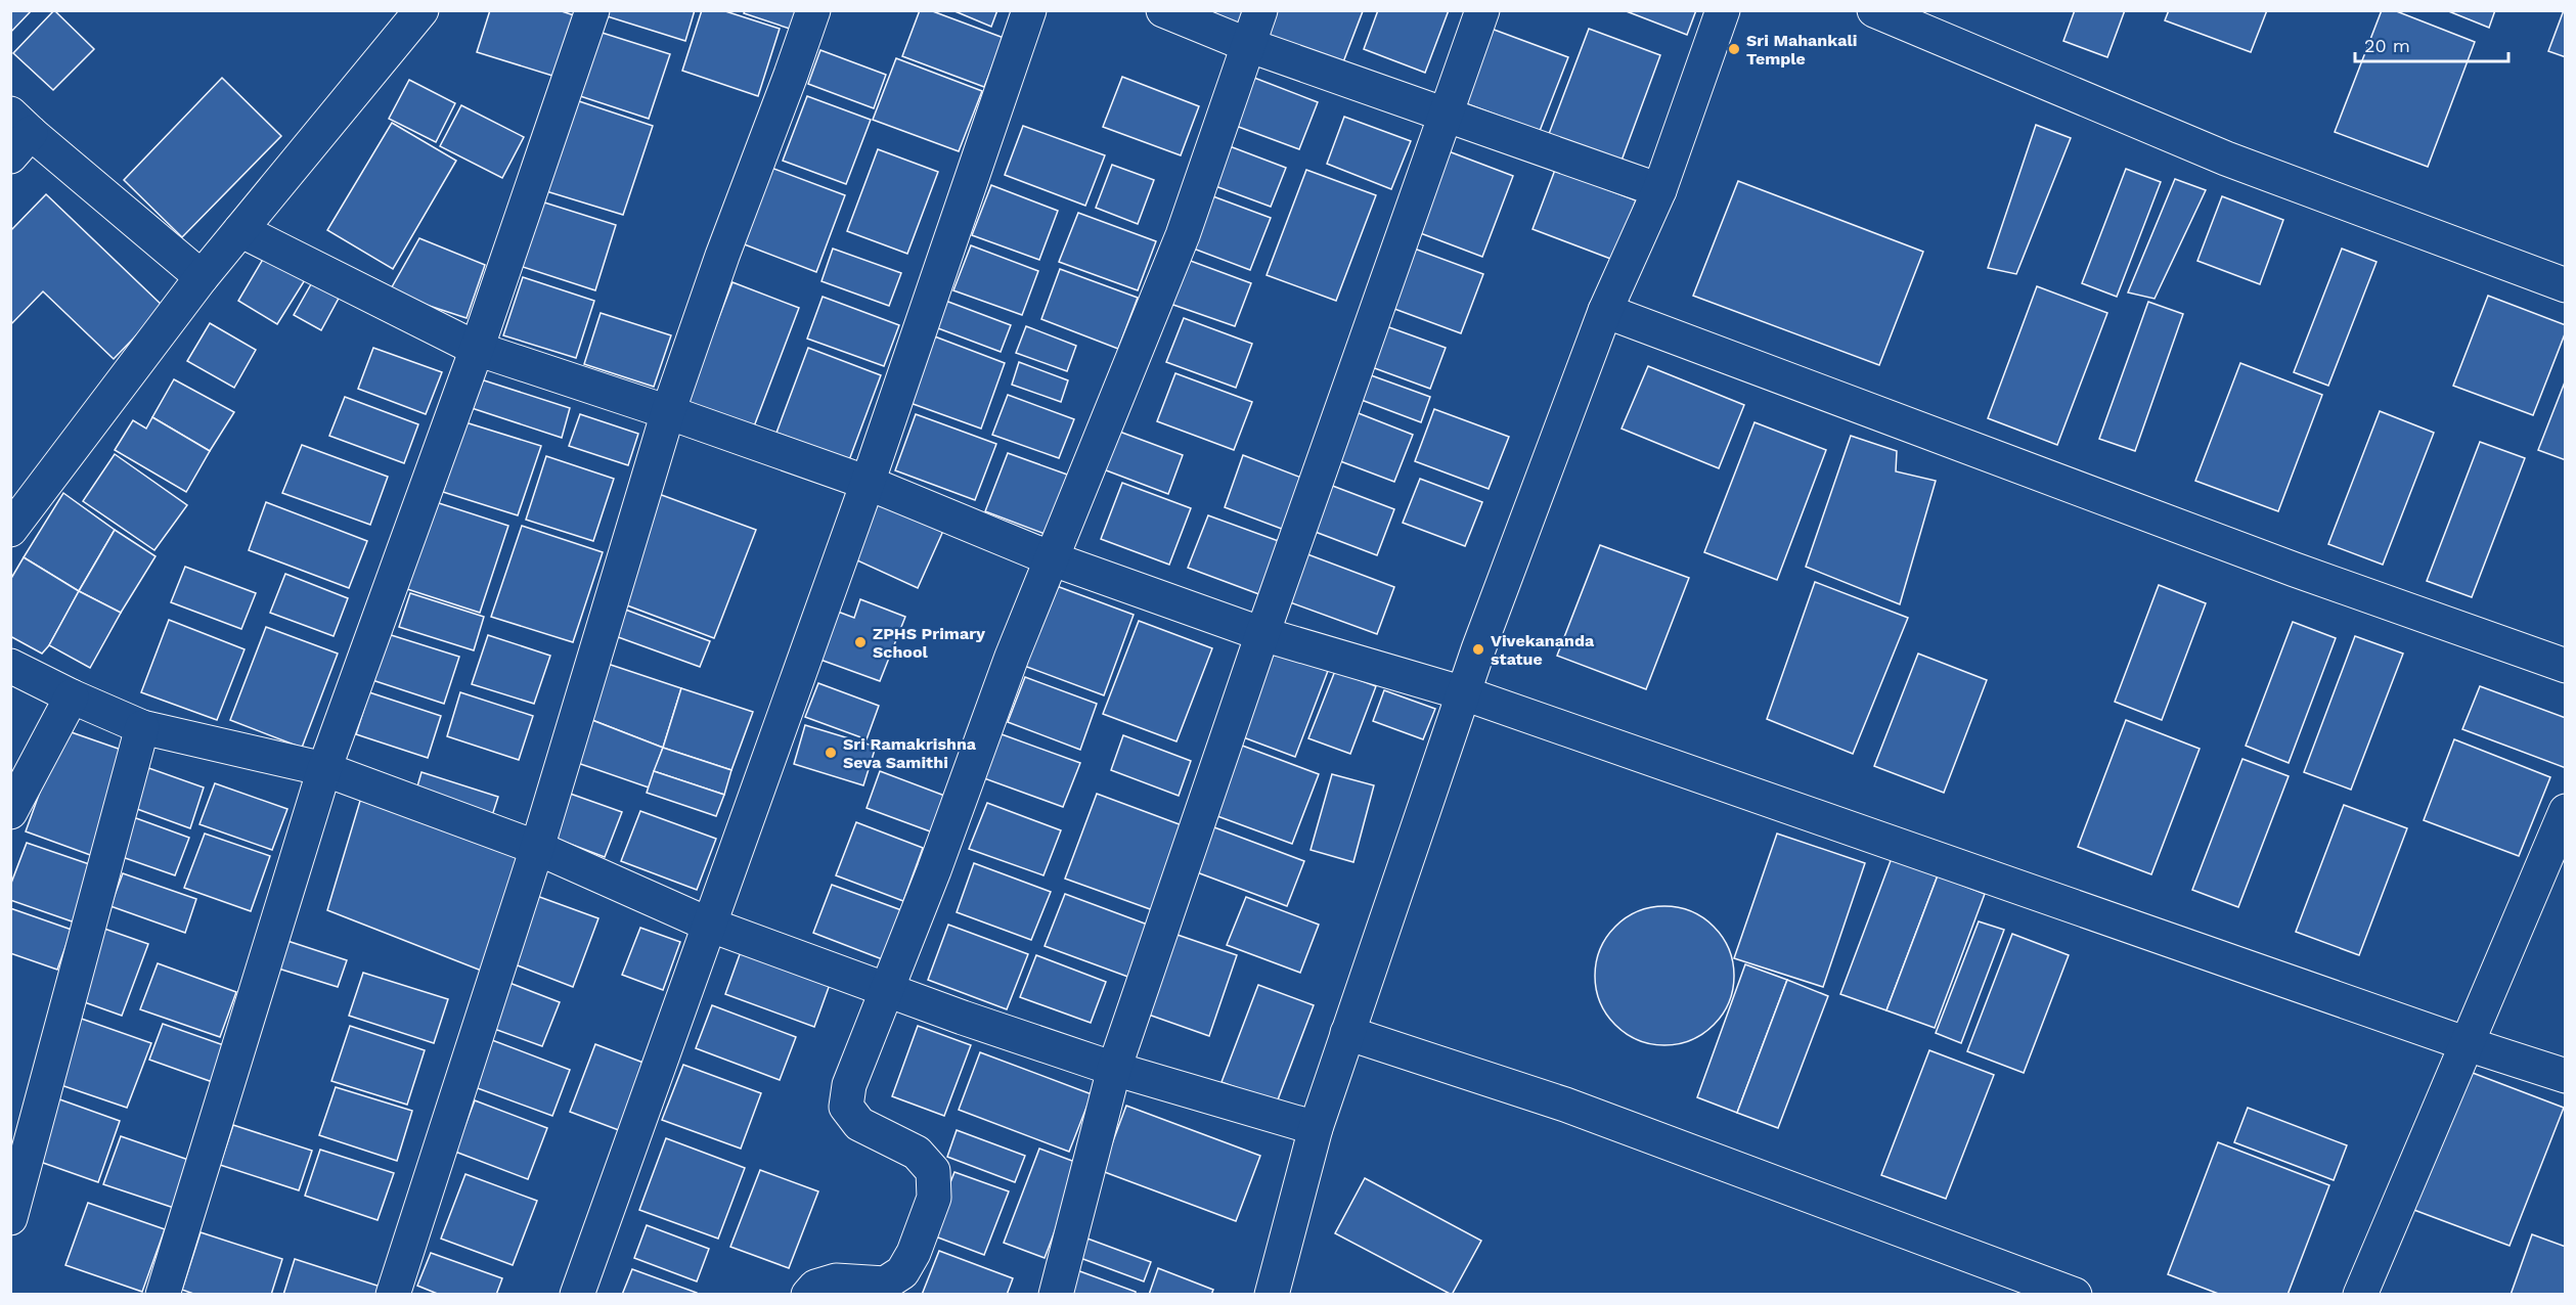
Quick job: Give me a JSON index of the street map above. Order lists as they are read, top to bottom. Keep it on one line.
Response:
{"places":["Sri Mahankali Temple","ZPHS Primary School","Vivekananda statue","Sri Ramakrishna Seva Samithi"],"scale_bar":"20 m"}
